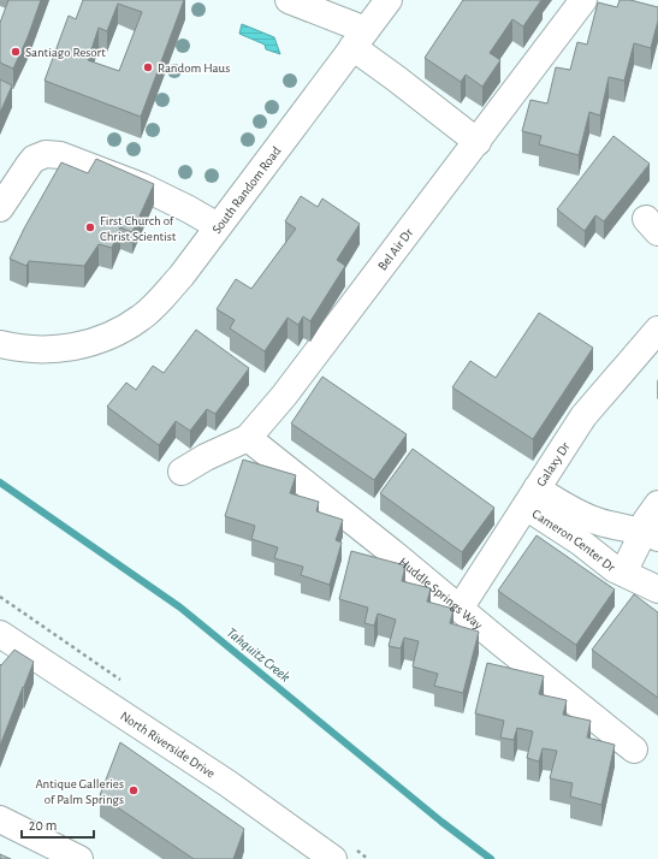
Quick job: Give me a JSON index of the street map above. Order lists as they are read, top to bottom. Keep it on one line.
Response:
{"streets":{"street":["South Random Road","Bel Air Dr","Galaxy Dr","Cameron Center Dr","Huddle Springs Way","North Riverside Drive"]},"crossings":[["Bel Air Dr","Huddle Springs Way"],["Galaxy Dr","Cameron Center Dr"],["Galaxy Dr","Huddle Springs Way"]],"water":["Tahquitz Creek"],"places":["Santiago Resort","Random Haus","First Church of Christ Scientist","Antique Galleries of Palm Springs"],"scale_bar":"20 m"}
